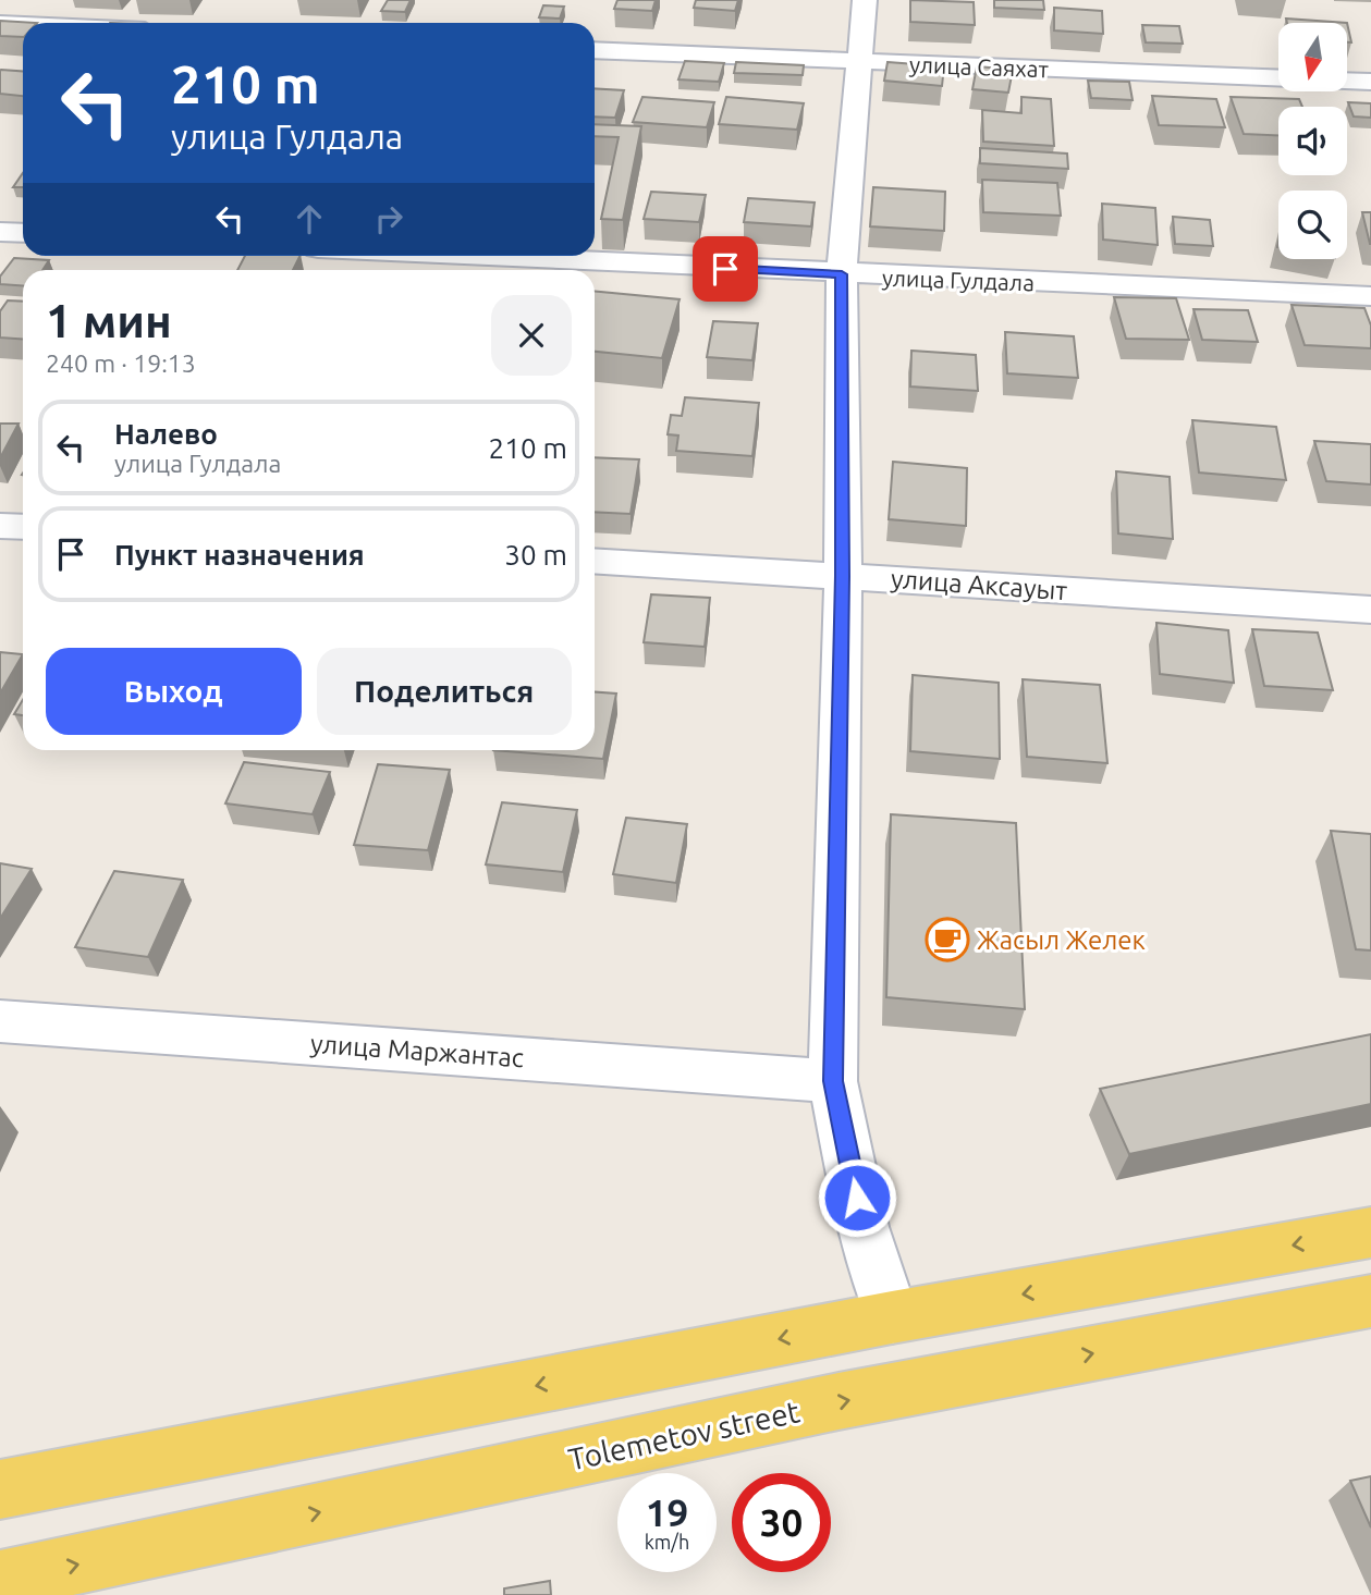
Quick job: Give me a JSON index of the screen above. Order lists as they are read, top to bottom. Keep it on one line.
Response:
{"streets":{"main road":["Tolemetov street"],"street":["улица Саяхат","улица Гулдала","улица Аксауыт","улица Маржантас"]},"places":{"cafe":["Жасыл Желек"]},"north":"bottom","page":{"turn":["210 m","улица Гулдала"],"heading":["1 мин","240 m · 19:13"],"list":[{"name":"Налево","note":"улица Гулдала","value":"210 m"},{"name":"Пункт назначения","value":"30 m"}],"buttons":["Выход","Поделиться"],"speed":"19 km/h","limit":"30"}}
